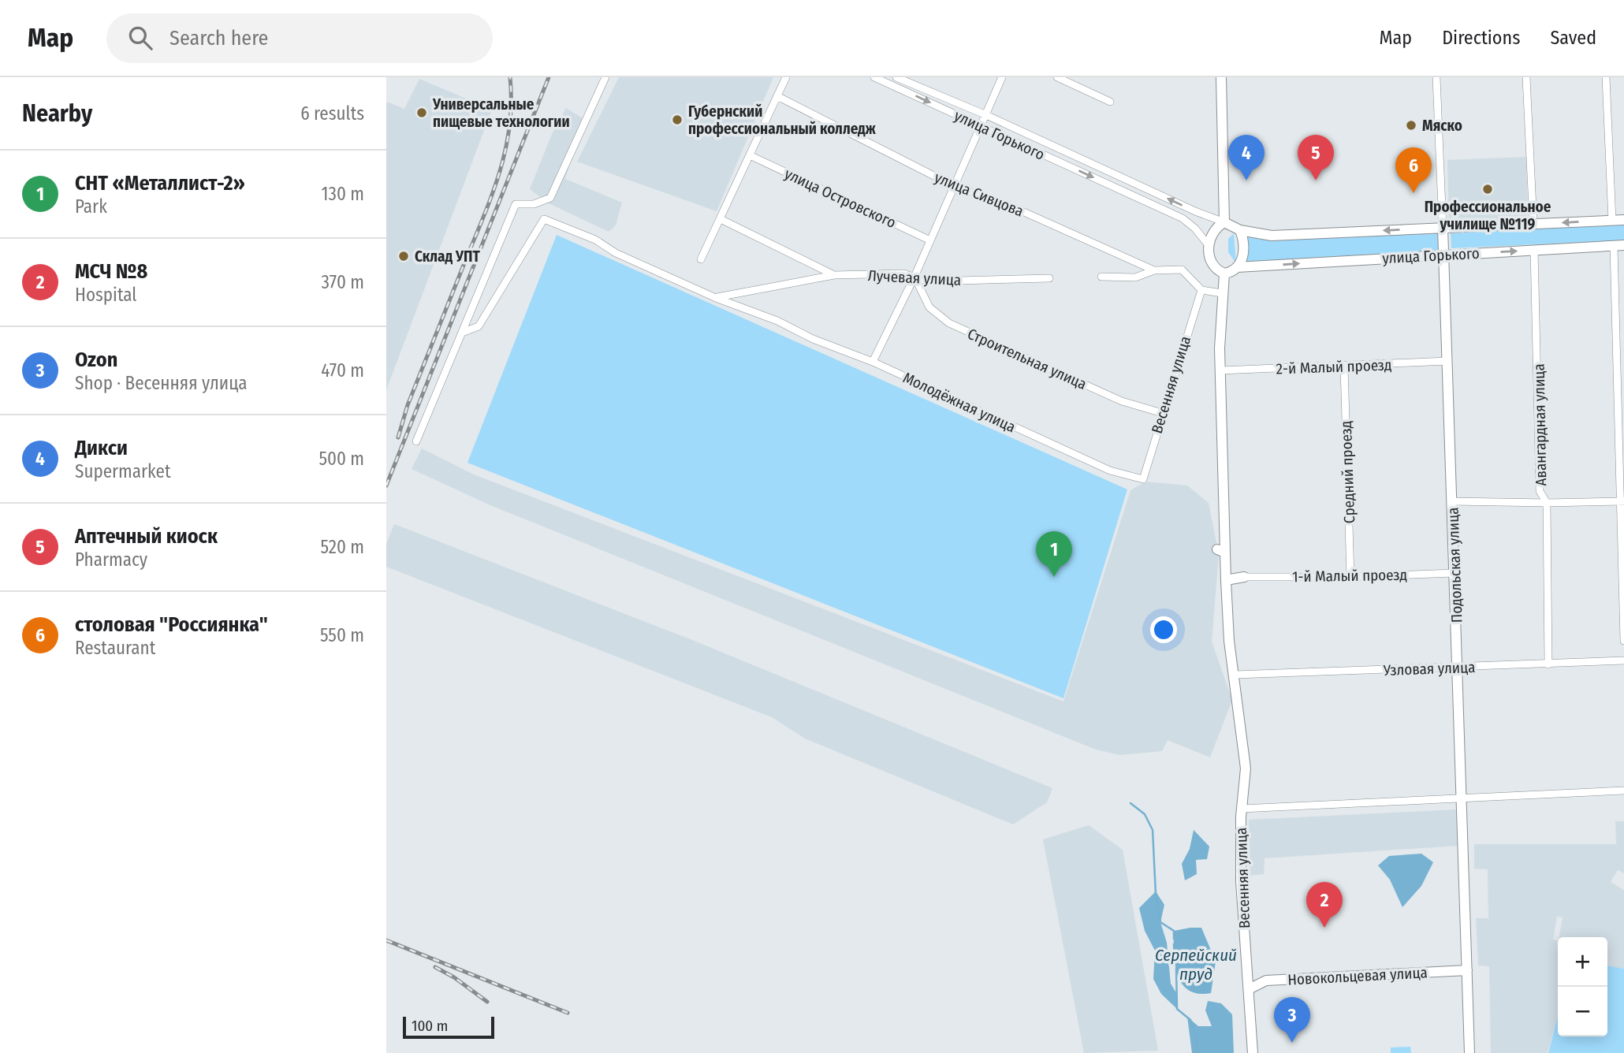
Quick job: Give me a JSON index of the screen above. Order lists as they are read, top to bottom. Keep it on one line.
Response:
{"streets":{"street":["улица Горького","улица Сивцова","улица Островского","Лучевая улица","Строительная улица","2-й Малый проезд","Весенняя улица","Молодёжная улица","Авангардная улица","Средний проезд","Подольская улица","1-й Малый проезд","Узловая улица","Новокольцевая улица"]},"crossings":[["улица Горького","Весенняя улица"],["улица Горького","Авангардная улица"],["улица Горького","Подольская улица"],["Лучевая улица","Строительная улица"],["Лучевая улица","Молодёжная улица"],["Строительная улица","Весенняя улица"],["2-й Малый проезд","Весенняя улица"],["2-й Малый проезд","Средний проезд"],["2-й Малый проезд","Подольская улица"],["Весенняя улица","Молодёжная улица"],["Весенняя улица","Узловая улица"],["Весенняя улица","Новокольцевая улица"],["Авангардная улица","Узловая улица"],["Средний проезд","1-й Малый проезд"],["Подольская улица","1-й Малый проезд"],["Подольская улица","Узловая улица"],["Подольская улица","Новокольцевая улица"]],"water":["Серпейский пруд"],"places":["Универсальные пищевые технологии","Губернский профессиональный колледж","Мяско","Профессиональное училище №119","Склад УПТ"],"scale_bar":"100 m","page":{"header":"Map","search":"Search here","nav":["Map","Directions","Saved"],"heading":["Nearby","6 results"],"pins":["4","5","6","1","2","3"],"list":[{"mark":"1","name":"СНТ «Металлист-2»","note":"Park","value":"130 m"},{"mark":"2","name":"МСЧ №8","note":"Hospital","value":"370 m"},{"mark":"3","name":"Ozon","note":"Shop · Весенняя улица","value":"470 m"},{"mark":"4","name":"Дикси","note":"Supermarket","value":"500 m"},{"mark":"5","name":"Аптечный киоск","note":"Pharmacy","value":"520 m"},{"mark":"6","name":"столовая \"Россиянка\"","note":"Restaurant","value":"550 m"}],"map_buttons":["+","−"],"scale":"100 m"}}
